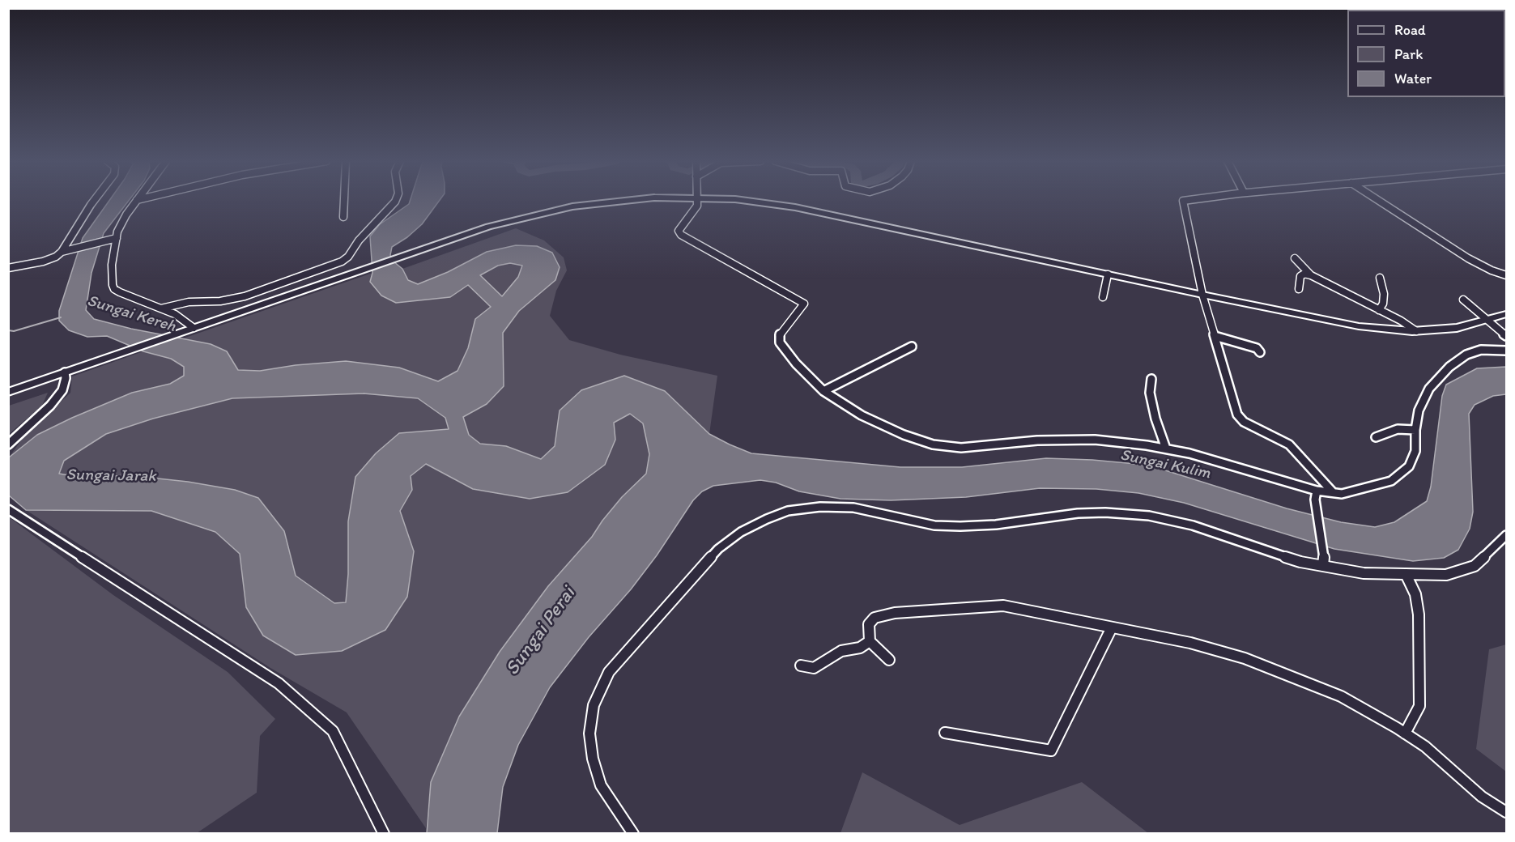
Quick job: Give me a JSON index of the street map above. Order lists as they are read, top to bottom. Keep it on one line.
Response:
{"water":["Sungai Kereh","Sungai Kulim","Sungai Jarak","Sungai Perai"],"legend":["Road","Park","Water"]}
